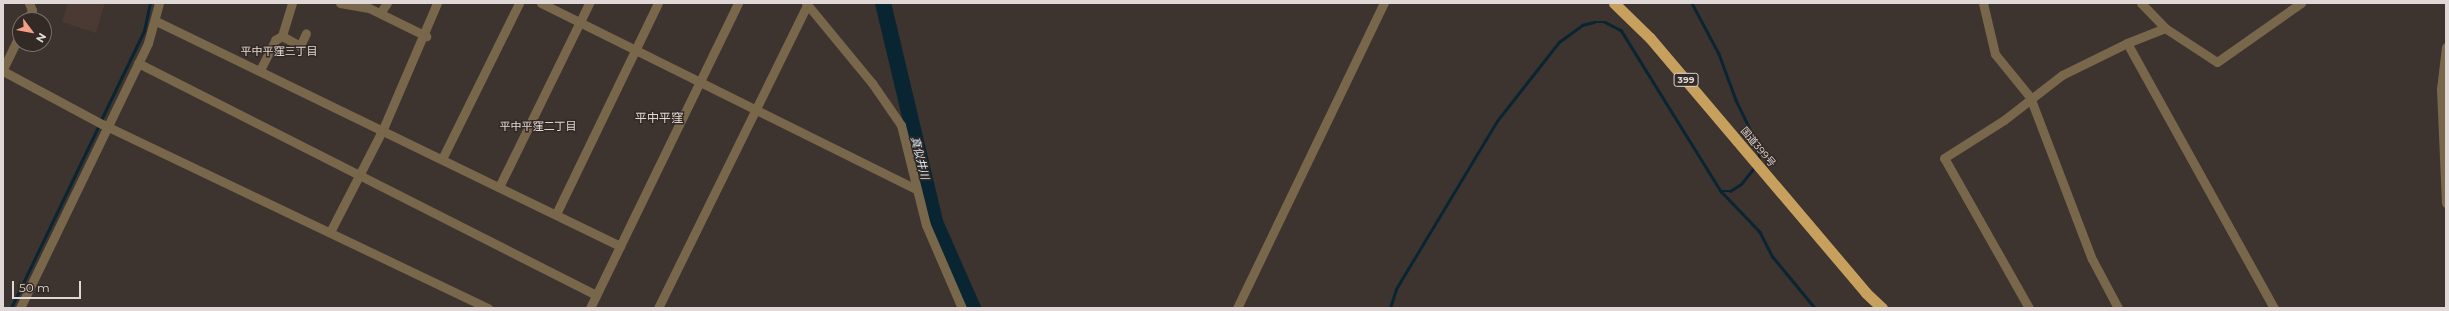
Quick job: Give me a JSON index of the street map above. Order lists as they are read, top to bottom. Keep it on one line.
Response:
{"streets":{"highway":["399","国道399号"]},"districts":["平中平窪三丁目","平中平窪","平中平窪二丁目"],"water":["真似井川"],"scale_bar":"50 m","north":"bottom right"}
